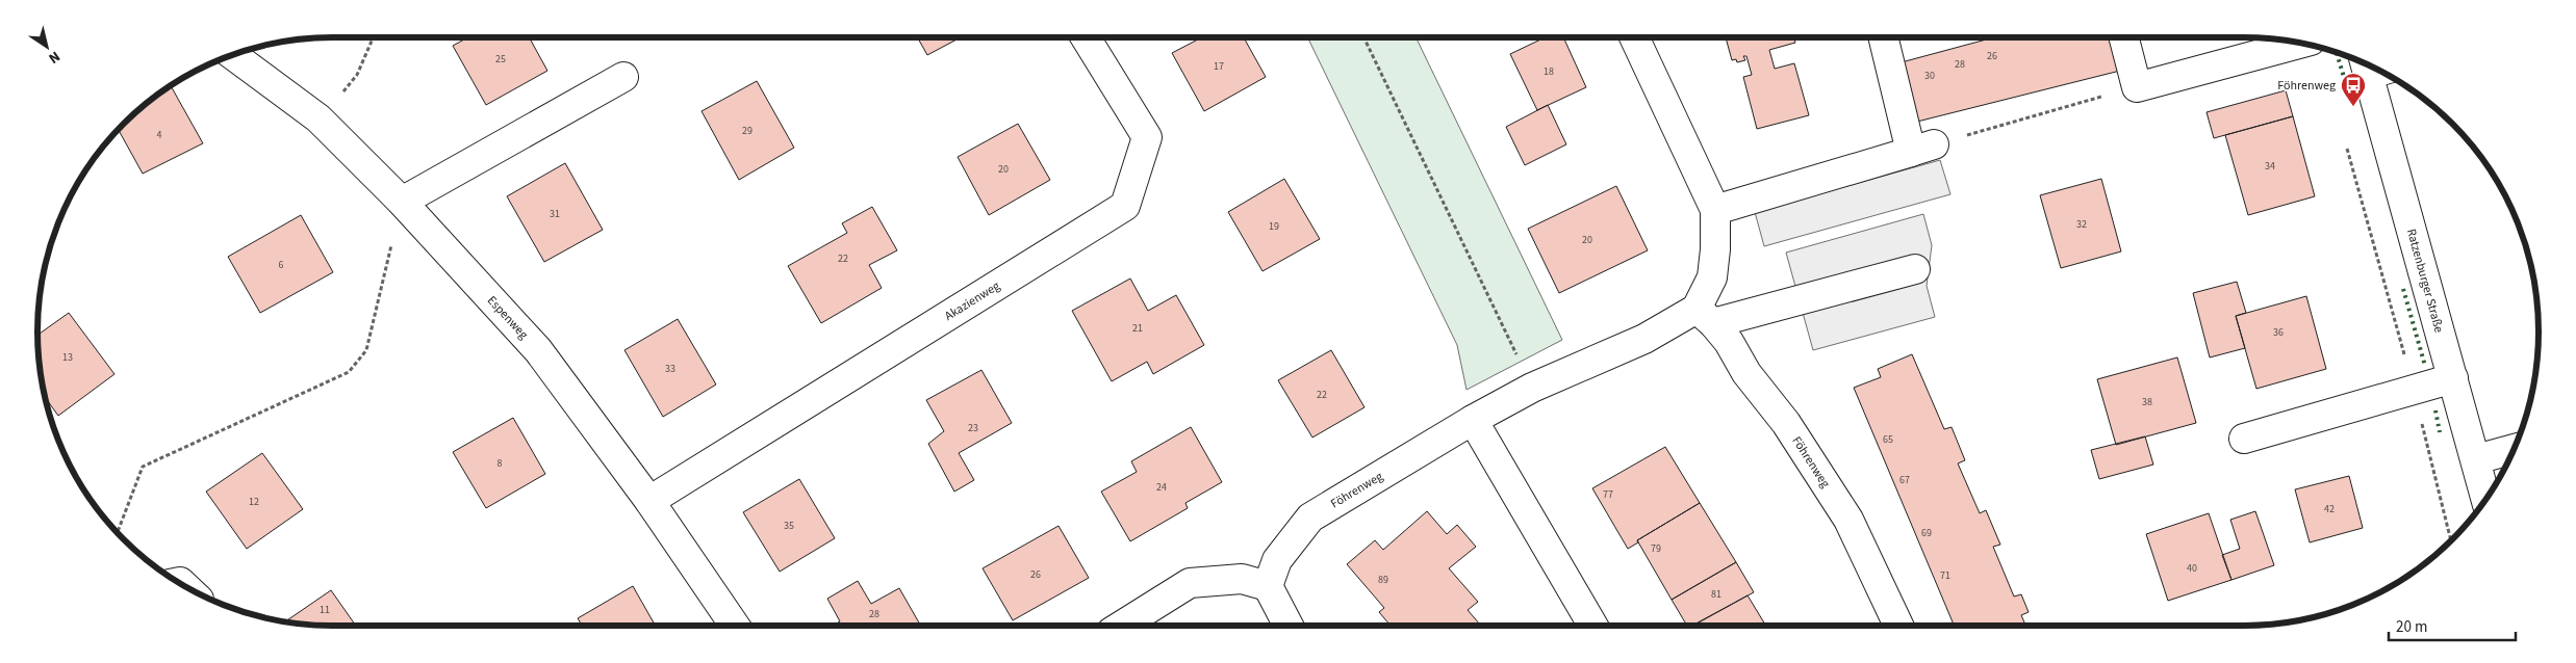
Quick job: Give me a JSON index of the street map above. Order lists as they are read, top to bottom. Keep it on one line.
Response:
{"streets":{"street":["Ratzenburger Straße","Akazienweg","Espenweg","Föhrenweg"]},"crossings":[["Akazienweg","Espenweg"]],"places":{"bus stop":["Föhrenweg"]},"house_numbers":["26","25","28","17","18","30","29","4","34","20","31","32","19","20","22","6","21","36","13","33","22","38","23","65","8","67","24","77","12","42","35","69","79","40","26","71","89","81","11","28"],"scale_bar":"20 m","north":"bottom right"}
